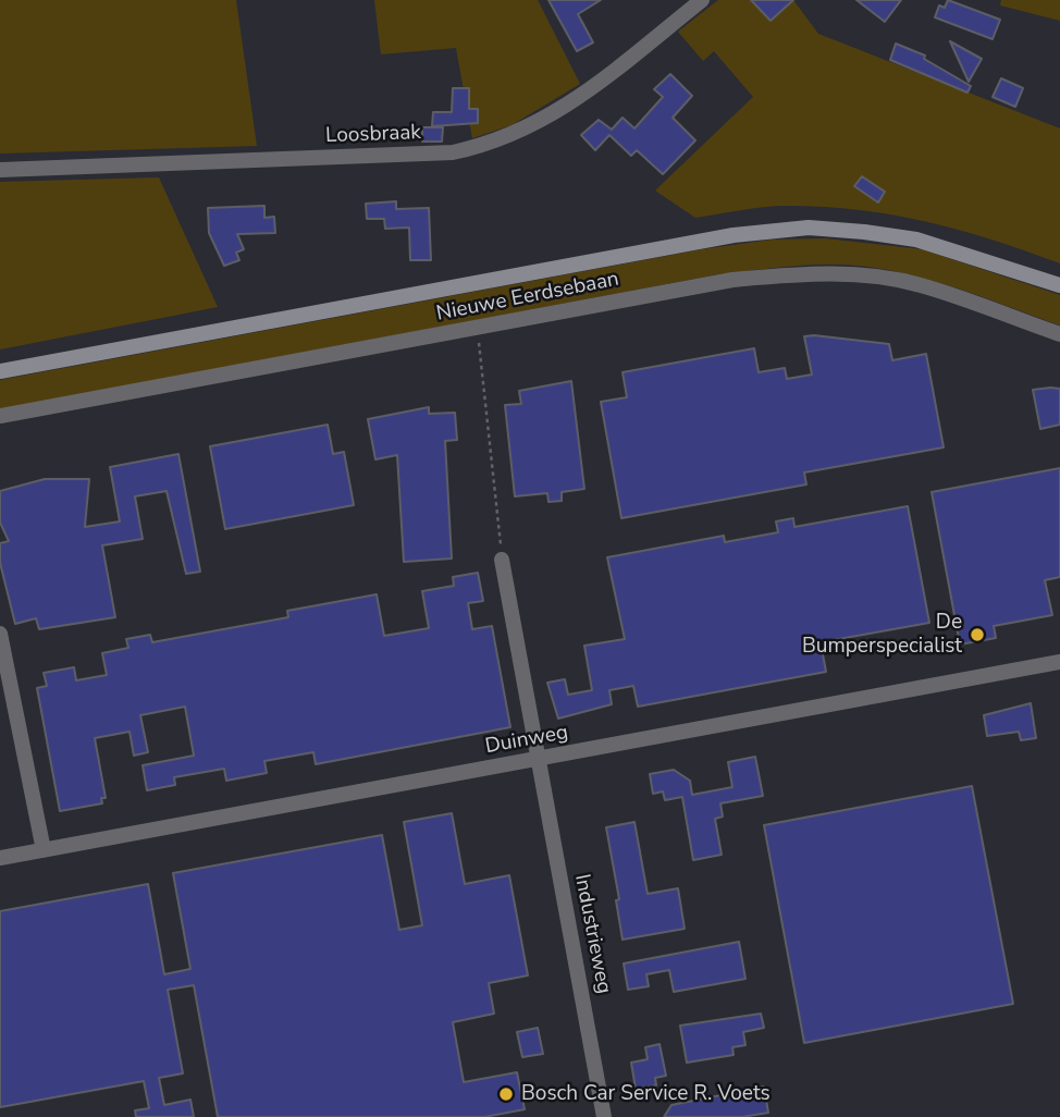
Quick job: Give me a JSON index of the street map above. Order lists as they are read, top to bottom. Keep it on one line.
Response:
{"streets":{"main road":["Nieuwe Eerdsebaan"],"street":["Loosbraak","Duinweg","Industrieweg"]},"crossings":[["Duinweg","Industrieweg"]],"places":["De Bumperspecialist","Bosch Car Service R. Voets"]}
